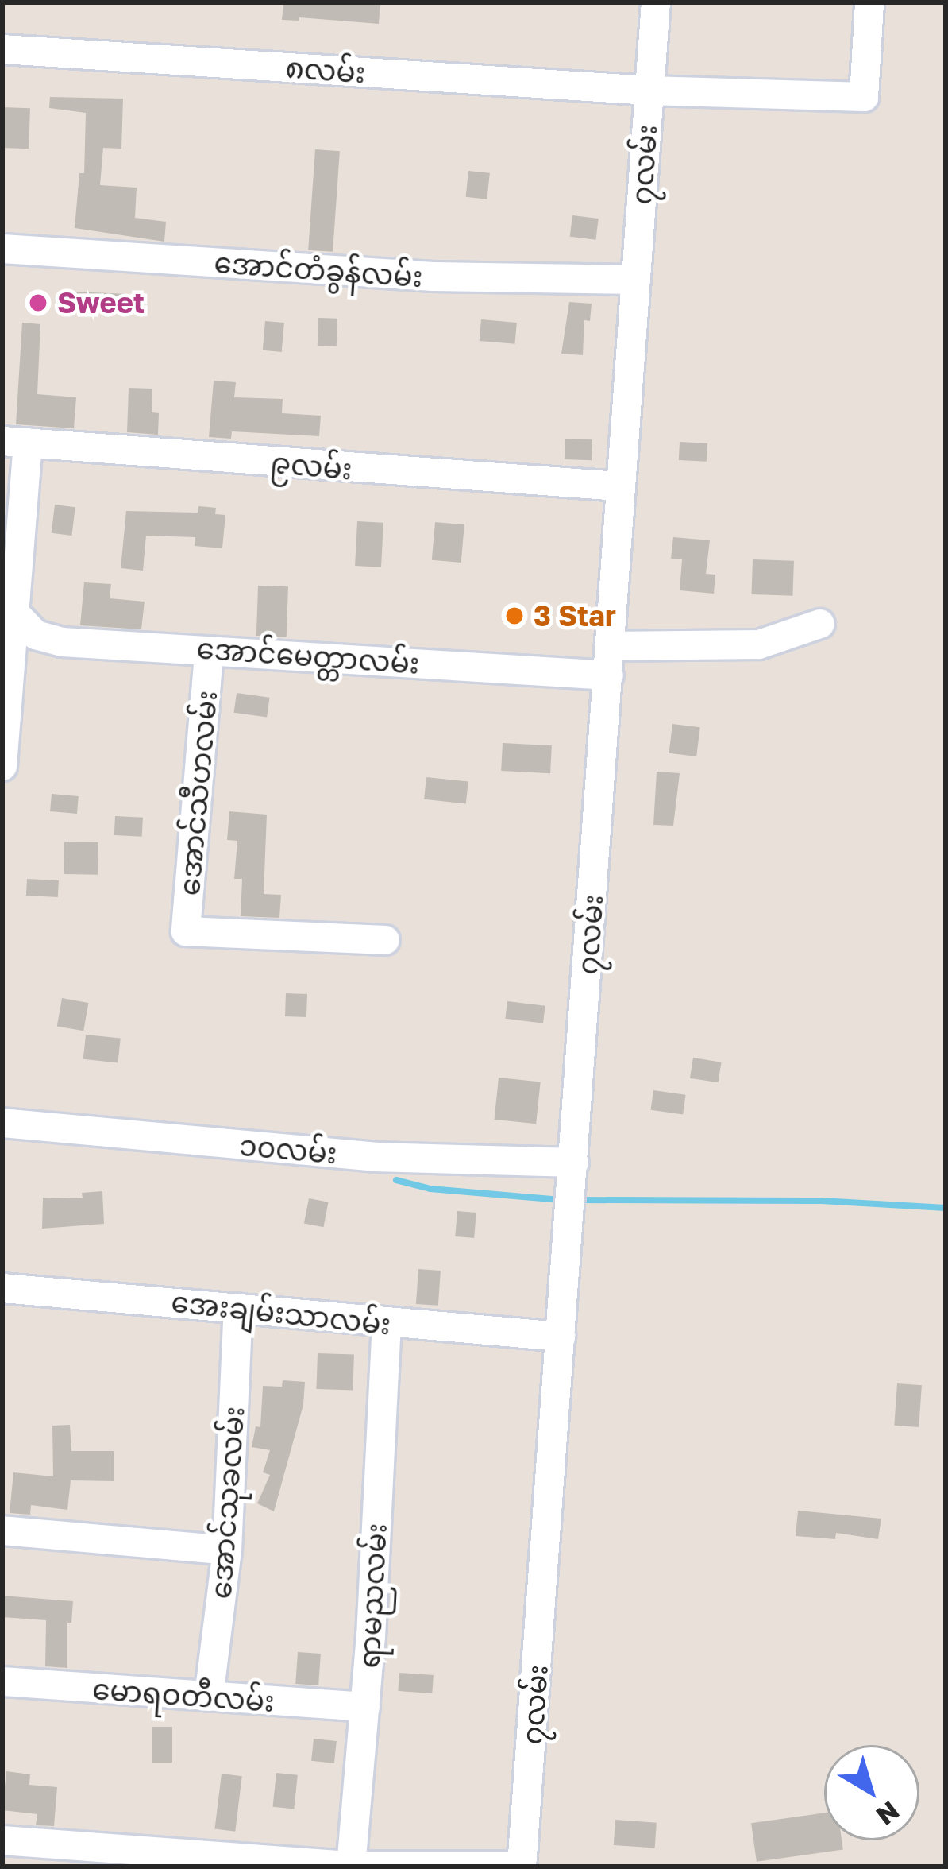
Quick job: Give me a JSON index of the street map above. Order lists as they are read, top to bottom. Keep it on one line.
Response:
{"streets":{"street":["၈လမ်း","၇လမ်း","အောင်တံခွန်လမ်း","၉လမ်း","အောင်မေတ္တာလမ်း","အောင်သီဟလမ်း","၁၀လမ်း","အေးချမ်းသာလမ်း","အောင်သုခလမ်း","ရာမညလမ်း","မောရဝတီလမ်း"]},"crossings":[["၈လမ်း","၇လမ်း"],["၇လမ်း","အောင်တံခွန်လမ်း"],["၇လမ်း","၉လမ်း"],["၇လမ်း","အောင်မေတ္တာလမ်း"],["၇လမ်း","၁၀လမ်း"],["၇လမ်း","အေးချမ်းသာလမ်း"],["အောင်မေတ္တာလမ်း","အောင်သီဟလမ်း"],["အေးချမ်းသာလမ်း","အောင်သုခလမ်း"],["အေးချမ်းသာလမ်း","ရာမညလမ်း"],["အောင်သုခလမ်း","မောရဝတီလမ်း"],["ရာမညလမ်း","မောရဝတီလမ်း"]],"places":["Sweet","3 Star"],"north":"bottom right"}
